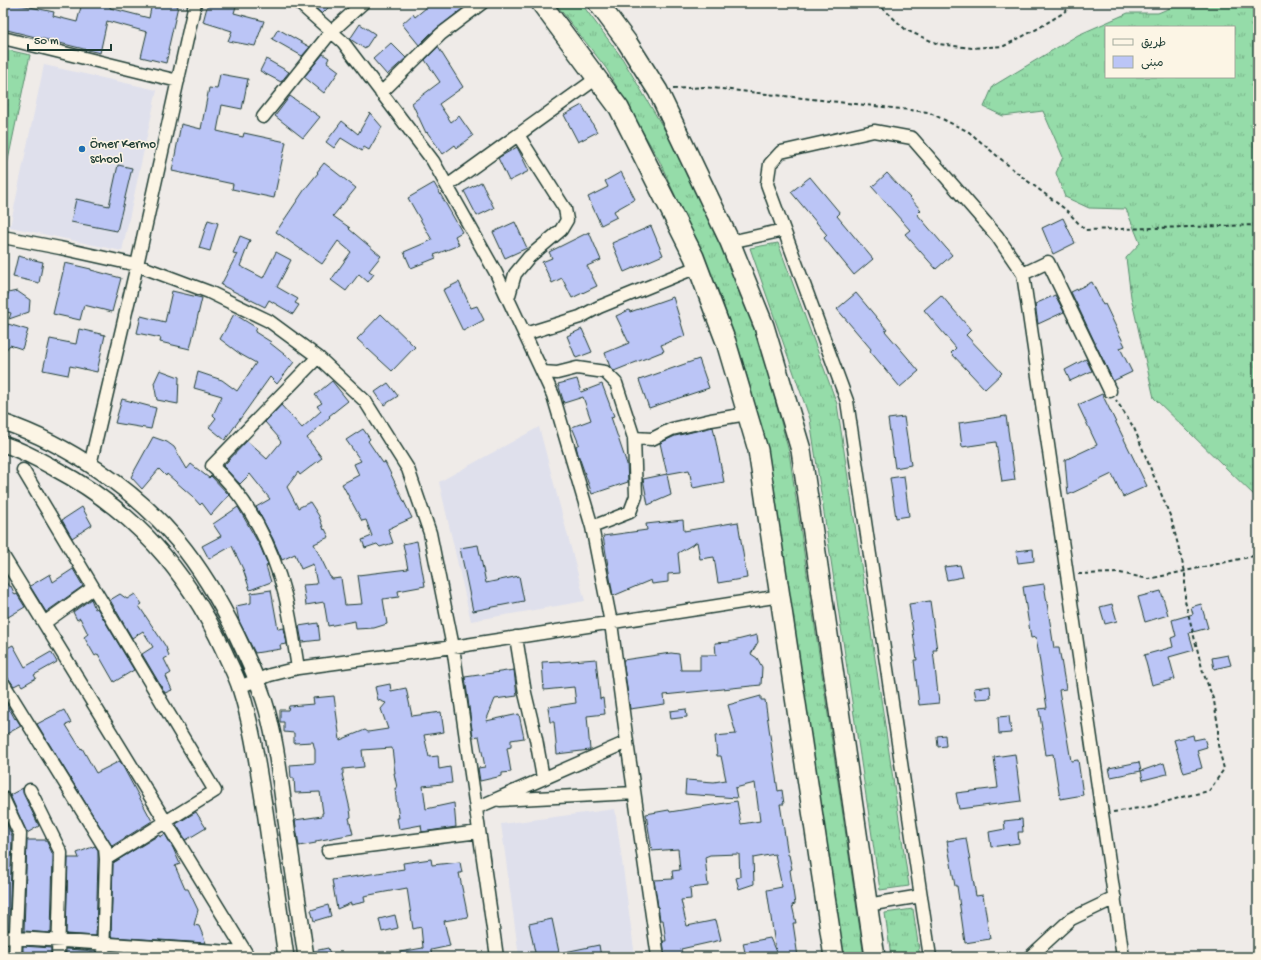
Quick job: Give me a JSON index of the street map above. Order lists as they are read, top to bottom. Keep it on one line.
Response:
{"places":["Ömer Kermo school"],"legend":["طريق","مبنى"],"scale_bar":"50 m"}
